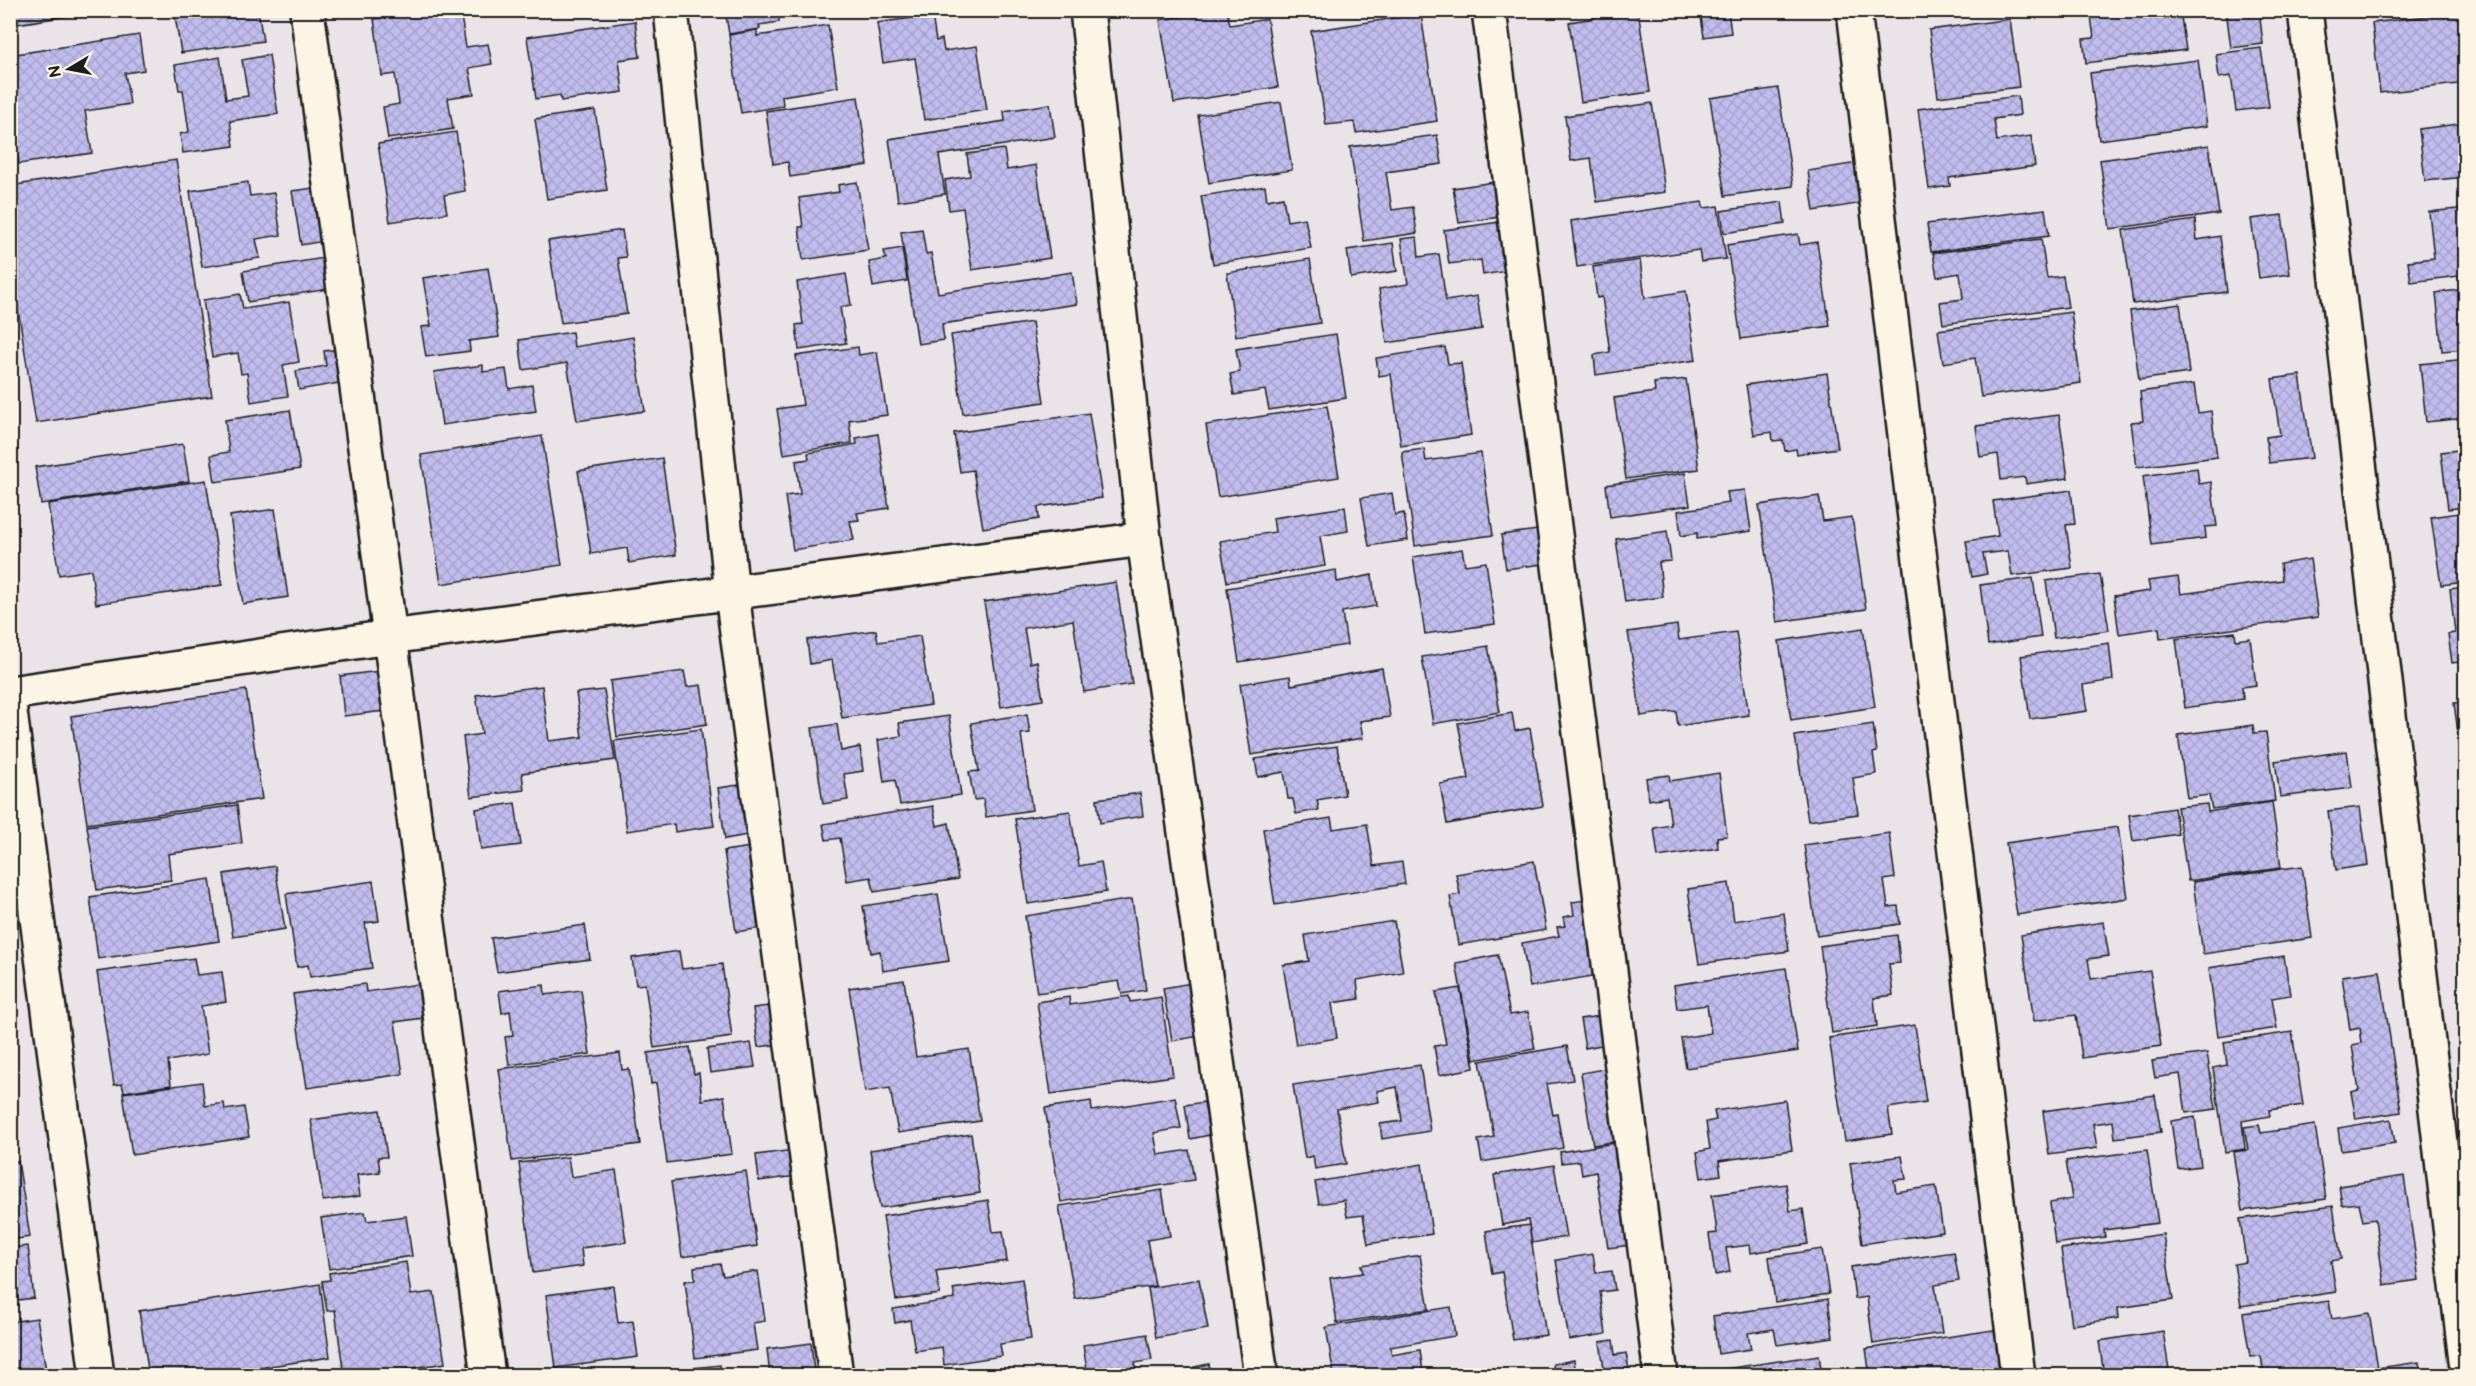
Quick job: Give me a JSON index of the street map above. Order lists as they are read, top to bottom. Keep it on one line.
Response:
{"north":"left"}
